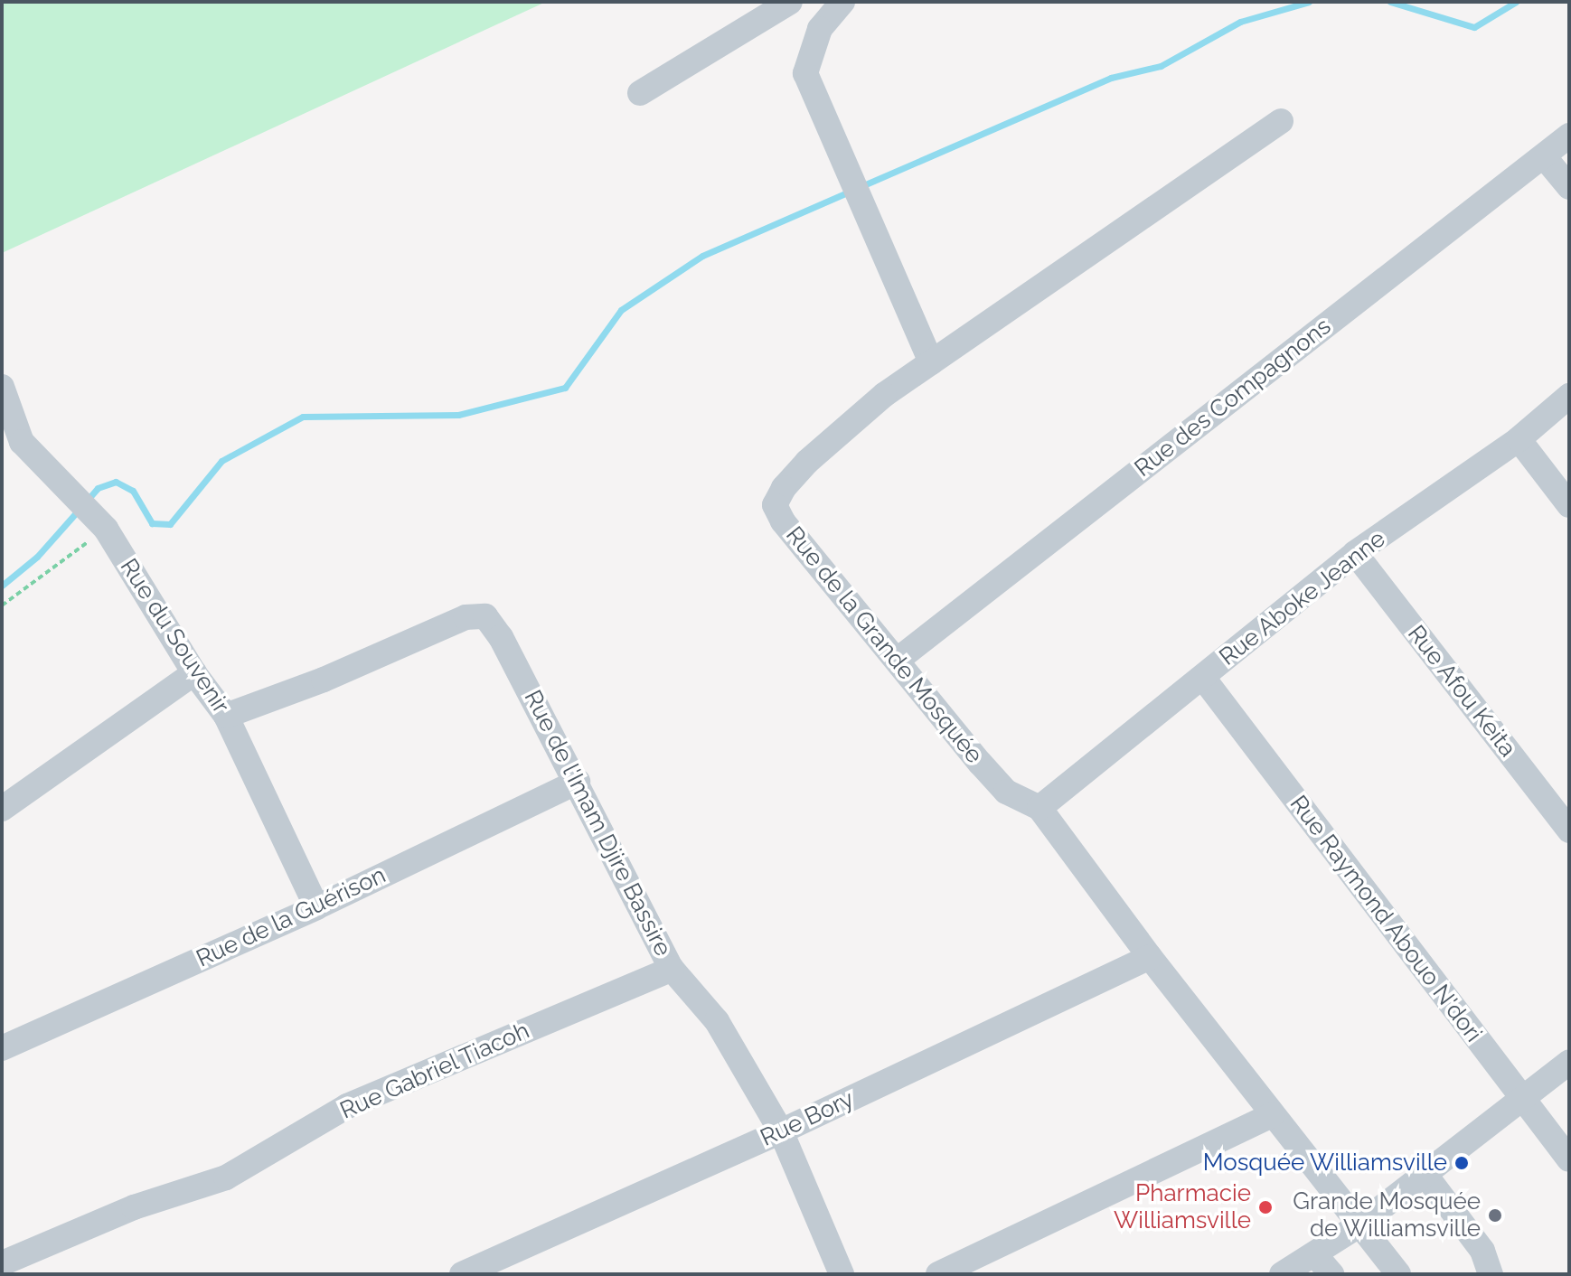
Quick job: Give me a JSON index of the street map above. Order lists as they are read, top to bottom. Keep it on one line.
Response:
{"streets":{"street":["Rue des Compagnons","Rue Aboke Jeanne","Rue du Souvenir","Rue de la Grande Mosquée","Rue Afou Keita","Rue de l'Imam Djire Bassire","Rue de la Guérison","Rue Raymond Abouo N'dori","Rue Gabriel Tiacoh","Rue Bory"]},"crossings":[["Rue des Compagnons","Rue de la Grande Mosquée"],["Rue Aboke Jeanne","Rue de la Grande Mosquée"],["Rue Aboke Jeanne","Rue Afou Keita"],["Rue Aboke Jeanne","Rue Raymond Abouo N'dori"],["Rue du Souvenir","Rue de l'Imam Djire Bassire"],["Rue du Souvenir","Rue de la Guérison"],["Rue de la Grande Mosquée","Rue Bory"],["Rue de l'Imam Djire Bassire","Rue de la Guérison"],["Rue de l'Imam Djire Bassire","Rue Gabriel Tiacoh"],["Rue de l'Imam Djire Bassire","Rue Bory"]],"places":["Mosquée Williamsville","Pharmacie Williamsville","Grande Mosquée de Williamsville"]}
